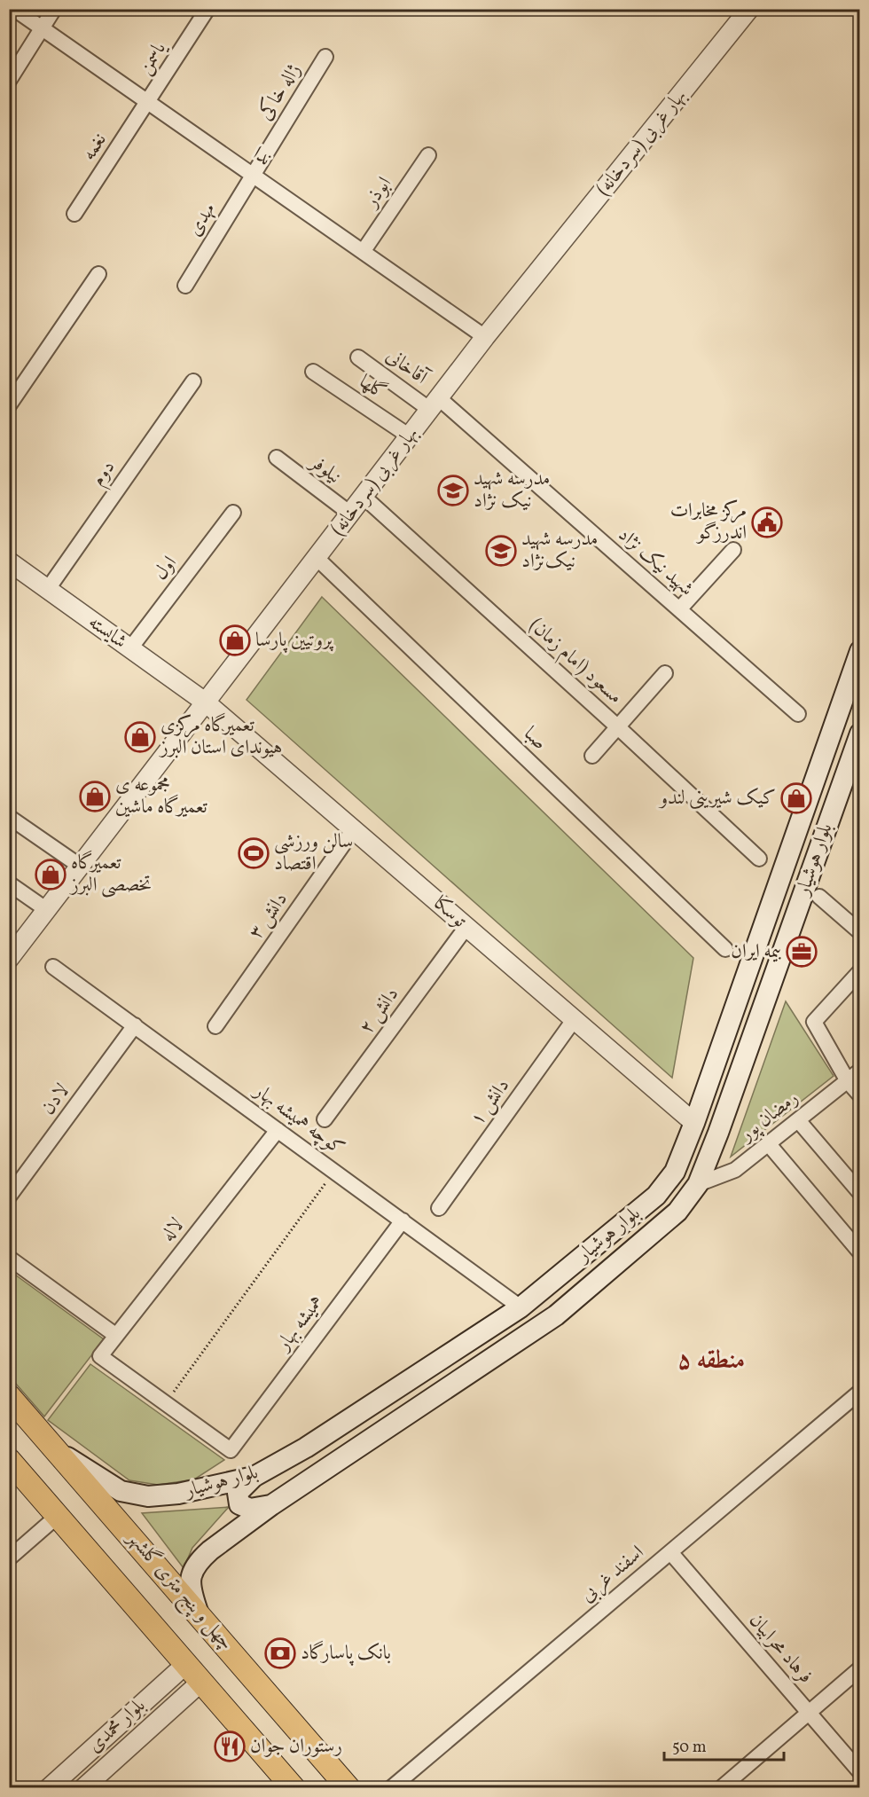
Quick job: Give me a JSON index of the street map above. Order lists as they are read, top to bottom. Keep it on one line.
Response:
{"streets":{"main road":["بلوار هوشیار","چهل و پنج متری گلشهر"],"street":["یاسمن","ژاله خاکی","بهار غربی (سردخانه)","نغمه","ندا","ابوذر","مهدی","آقاخانی","گلها","نیلوفر","دوم","شهید نیک نژاد","اول","شایسته","مسعود (امام زمان)","صبا","توسکا","دانش ۳","دانش ۲","لادن","دانش ۱","رمضان پور","کوچه همیشه بهار","لاله","همیشه بهار","اسفند غربی","فرهاد محرابیان","بلوار محمدی"]},"crossings":[["یاسمن","نغمه"],["یاسمن","ندا"],["ژاله خاکی","ندا"],["ژاله خاکی","مهدی"],["بهار غربی (سردخانه)","ندا"],["بهار غربی (سردخانه)","آقاخانی"],["بهار غربی (سردخانه)","گلها"],["بهار غربی (سردخانه)","نیلوفر"],["بهار غربی (سردخانه)","شهید نیک نژاد"],["بهار غربی (سردخانه)","شایسته"],["بهار غربی (سردخانه)","مسعود (امام زمان)"],["بهار غربی (سردخانه)","صبا"],["بهار غربی (سردخانه)","توسکا"],["نغمه","ندا"],["ندا","ابوذر"],["ندا","مهدی"],["آقاخانی","شهید نیک نژاد"],["دوم","شایسته"],["اول","شایسته"],["شایسته","توسکا"],["بلوار هوشیار","توسکا"],["بلوار هوشیار","رمضان پور"],["بلوار هوشیار","کوچه همیشه بهار"],["بلوار هوشیار","چهل و پنج متری گلشهر"],["توسکا","دانش ۳"],["توسکا","دانش ۲"],["توسکا","دانش ۱"],["لادن","کوچه همیشه بهار"],["کوچه همیشه بهار","لاله"],["کوچه همیشه بهار","همیشه بهار"],["لاله","همیشه بهار"],["اسفند غربی","فرهاد محرابیان"]],"districts":["منطقه ۵"],"places":{"school or university":["مدرسه شهید نیک نژاد","مدرسه شهید نیک‌نژاد"],"public building":["مرکز مخابرات اندرزگو"],"shop":["پروتیین پارسا","تعمیرگاه مرکزی هیوندای استان البرز","مجموعه ی تعمیرگاه ماشین","کیک شیرینی لندو","تعمیرگاه تخصصی البرز"],"sports":["سالن ورزشی اقتصاد"],"office":["بیمه ایران"],"bank":["بانک پاسارگاد"],"restaurant":["رستوران جوان"]},"scale_bar":"50 m"}
